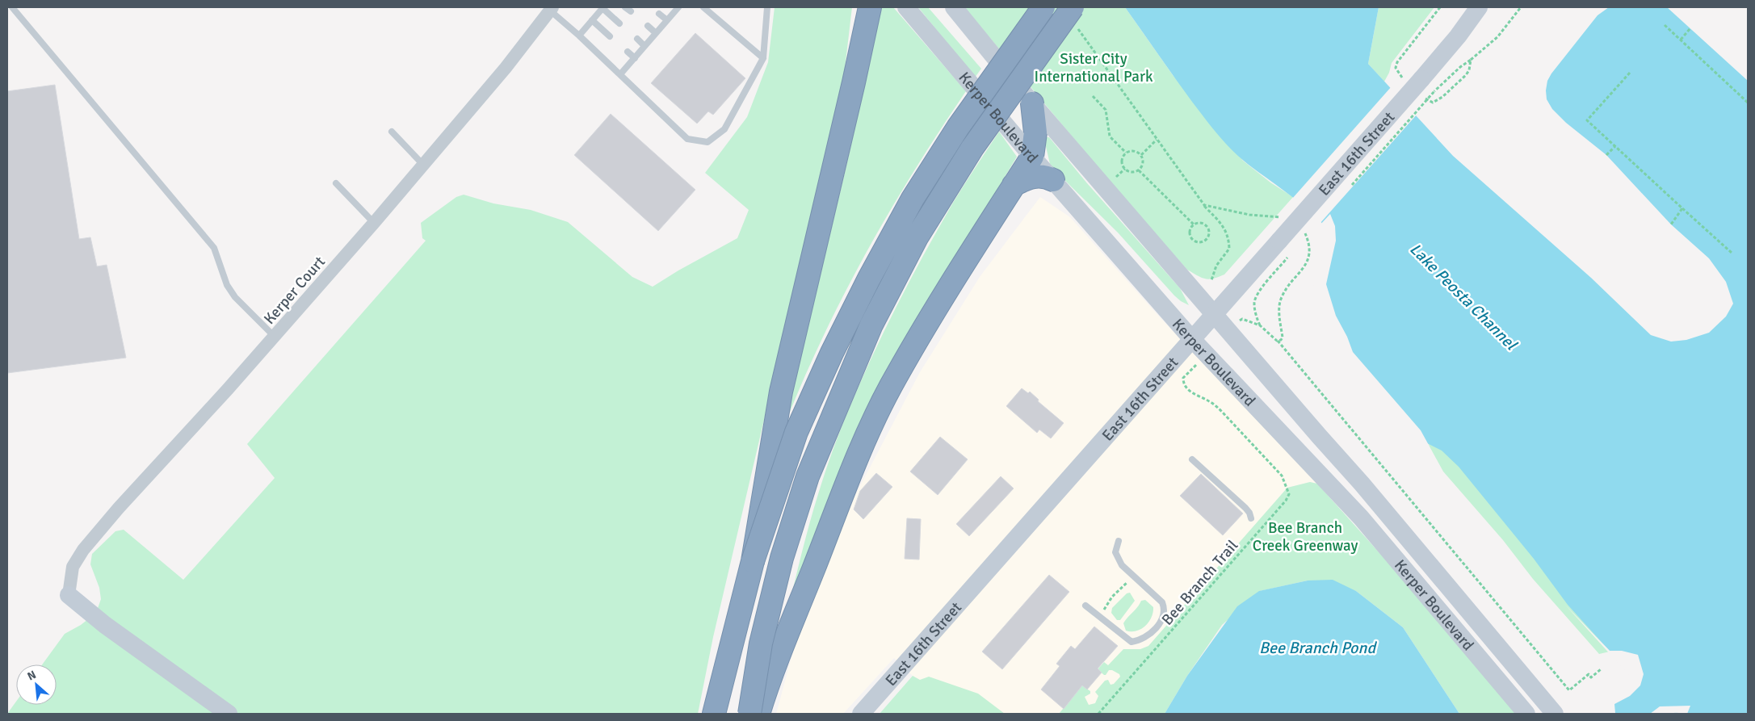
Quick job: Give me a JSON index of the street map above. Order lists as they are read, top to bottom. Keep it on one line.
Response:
{"streets":{"main road":["Kerper Boulevard","East 16th Street"],"street":["Kerper Court"],"path":["Bee Branch Trail"]},"crossings":[["Kerper Boulevard","East 16th Street"]],"water":["Lake Peosta Channel","Bee Branch Pond"],"parks":["Sister City International Park","Bee Branch Creek Greenway"],"north":"top left"}
